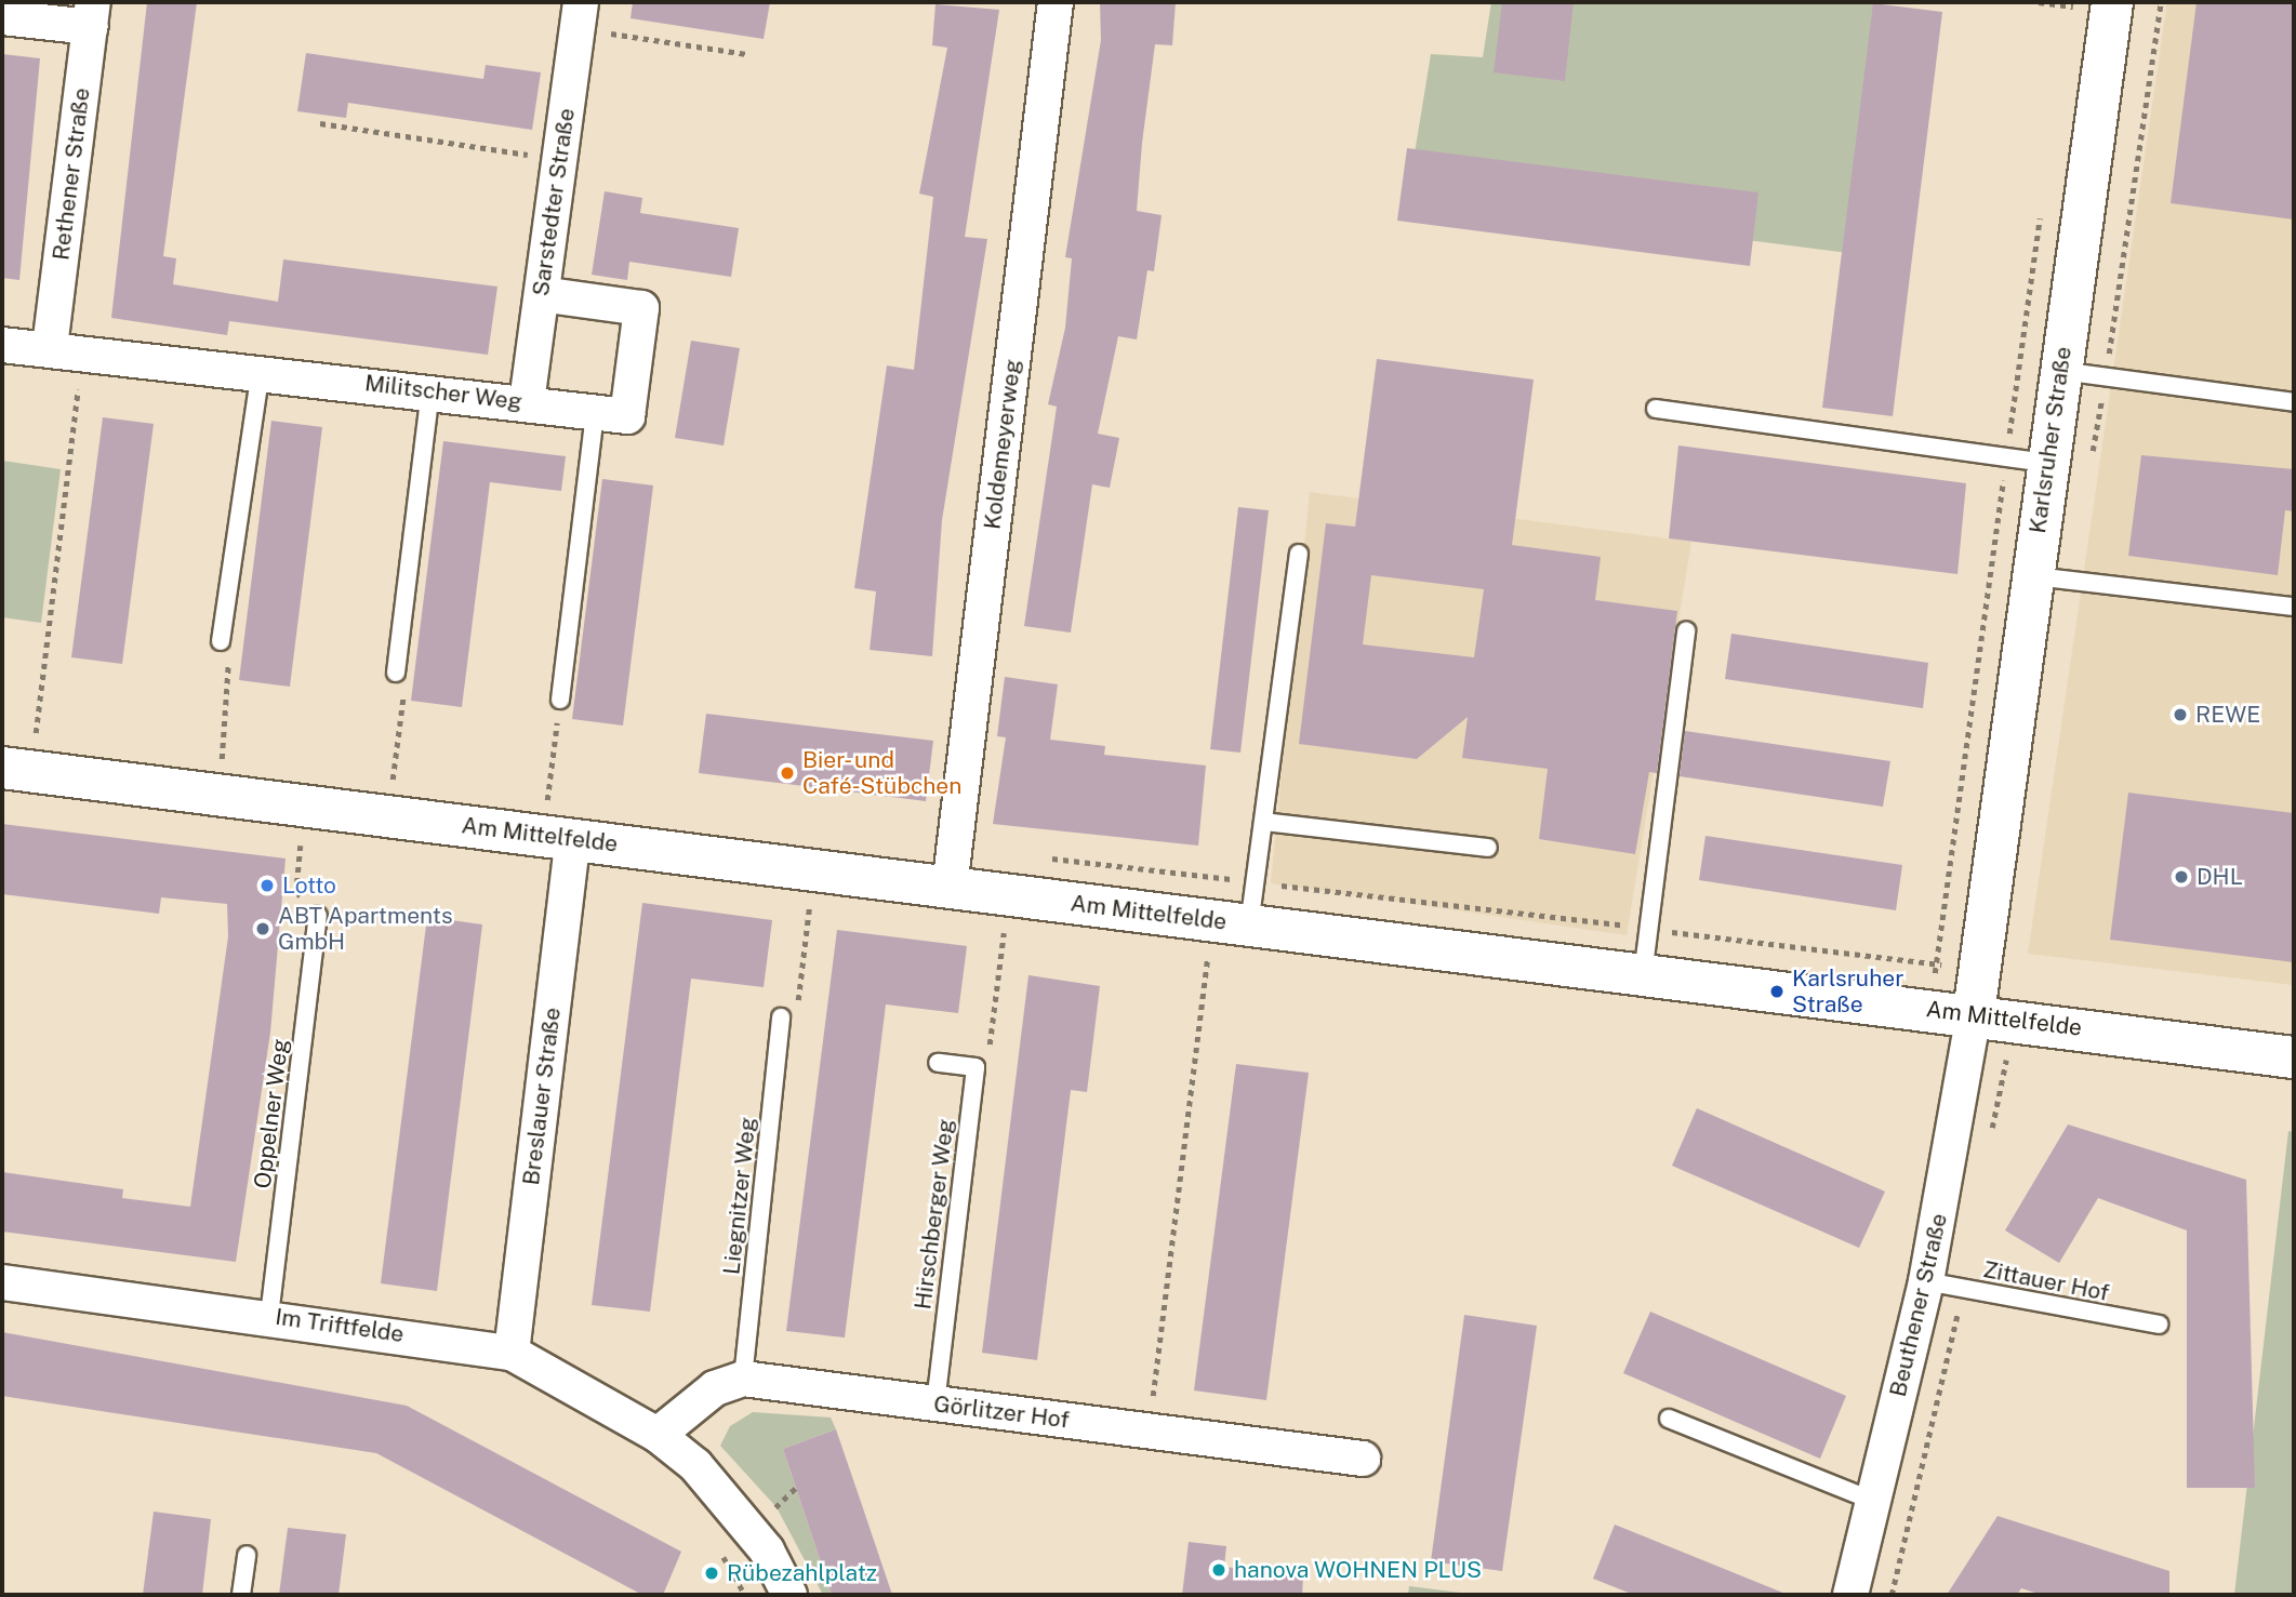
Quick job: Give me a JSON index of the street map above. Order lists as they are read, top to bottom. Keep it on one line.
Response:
{"streets":{"street":["Rethener Straße","Sarstedter Straße","Militscher Weg","Karlsruher Straße","Koldemeyerweg","Am Mittelfelde","Breslauer Straße","Beuthener Straße","Im Triftfelde","Görlitzer Hof"],"lane":["Oppelner Weg","Liegnitzer Weg","Hirschberger Weg","Zittauer Hof"]},"crossings":[["Rethener Straße","Militscher Weg"],["Sarstedter Straße","Militscher Weg"],["Karlsruher Straße","Am Mittelfelde"],["Karlsruher Straße","Beuthener Straße"],["Koldemeyerweg","Am Mittelfelde"],["Am Mittelfelde","Breslauer Straße"],["Am Mittelfelde","Beuthener Straße"],["Breslauer Straße","Im Triftfelde"],["Oppelner Weg","Im Triftfelde"],["Liegnitzer Weg","Görlitzer Hof"],["Hirschberger Weg","Görlitzer Hof"],["Zittauer Hof","Beuthener Straße"]],"places":["REWE","Bier- und Café-Stübchen","DHL","Lotto","ABT Apartments GmbH","Karlsruher Straße","hanova WOHNEN PLUS","Rübezahlplatz"]}
